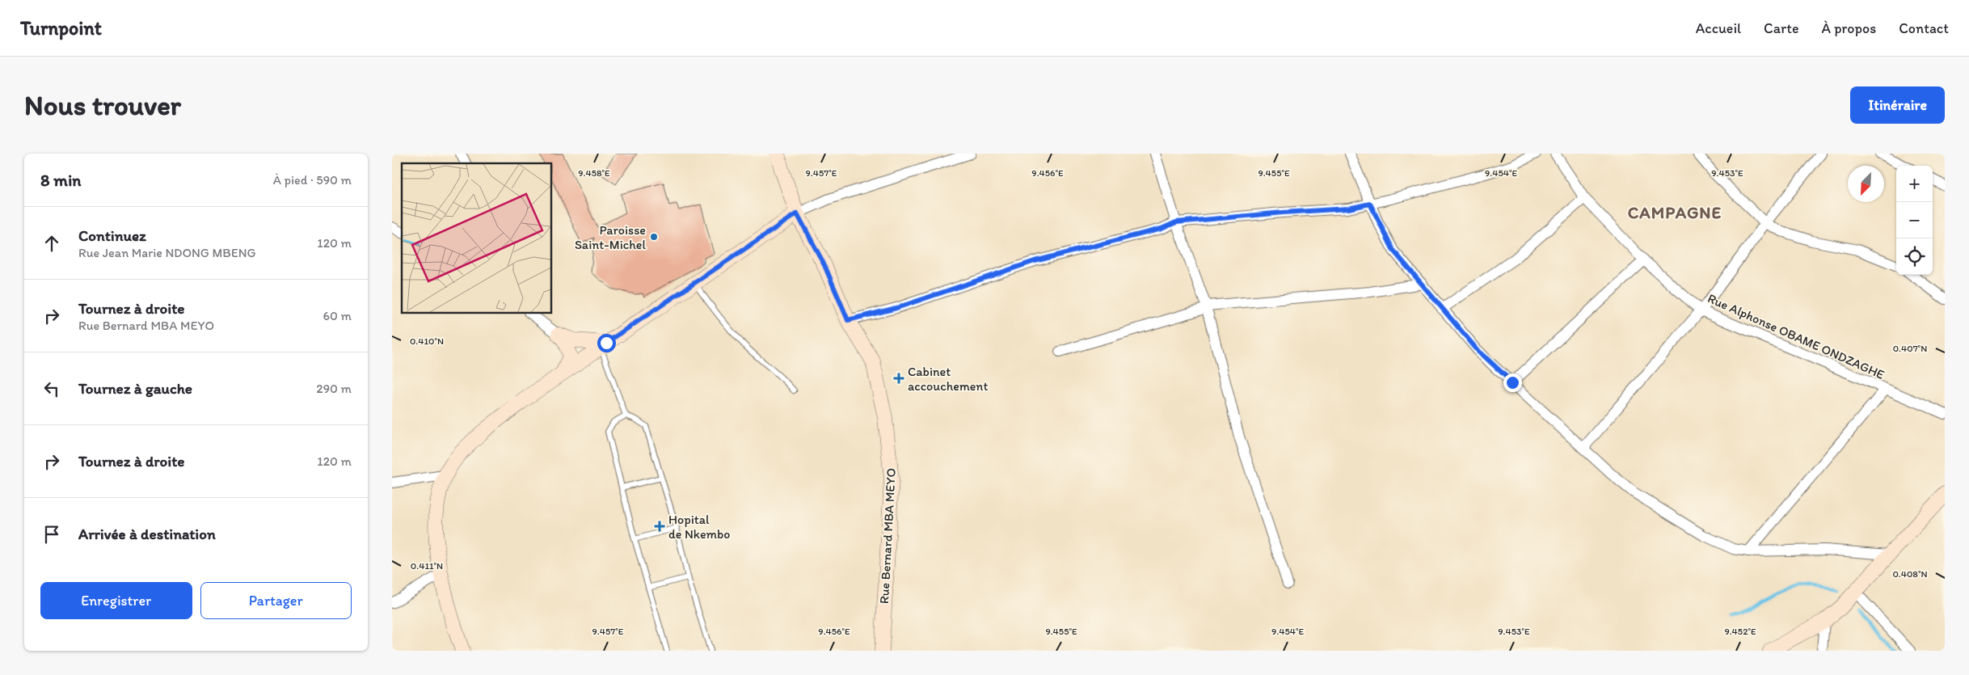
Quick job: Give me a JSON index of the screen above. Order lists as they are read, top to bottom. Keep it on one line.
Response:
{"streets":{"main road":["Rue Bernard MBA MEYO"],"street":["Rue Alphonse OBAME ONDZAGHE"]},"districts":["CAMPAGNE"],"places":{"other":["Paroisse Saint-Michel"],"health":["Cabinet accouchement","Hopital de Nkembo"]},"north":"bottom left","page":{"header":"Turnpoint","nav":["Accueil","Carte","À propos","Contact"],"buttons":["Itinéraire",["Enregistrer","Partager"]],"title":"Nous trouver","heading":["8 min","À pied · 590 m"],"map_buttons":["+","−"],"list":[["Continuez","Rue Jean Marie NDONG MBENG","120 m"],["Tournez à droite","Rue Bernard MBA MEYO","60 m"],["Tournez à gauche","290 m"],["Tournez à droite","120 m"],"Arrivée à destination"]},"coordinates":["9.458°E","9.454°E","9.453°E","9.457°E","9.456°E","9.455°E","0.410°N","0.407°N","0.411°N","0.408°N","9.452°E"]}
